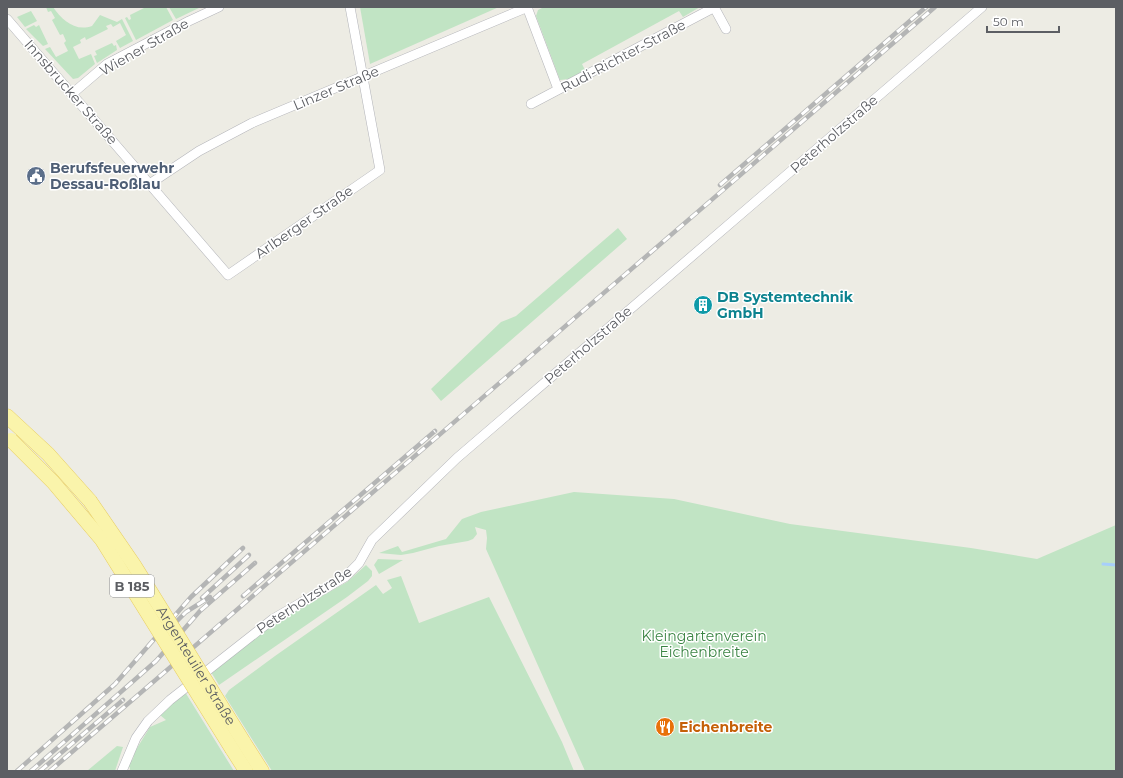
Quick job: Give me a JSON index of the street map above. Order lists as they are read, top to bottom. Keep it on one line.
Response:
{"streets":{"main road":["B 185","Argenteuiler Straße"],"street":["Wiener Straße","Rudi-Richter-Straße","Linzer Straße","Innsbrucker Straße","Peterholzstraße","Arlberger Straße"]},"crossings":[["Wiener Straße","Innsbrucker Straße"],["Linzer Straße","Innsbrucker Straße"],["Linzer Straße","Arlberger Straße"],["Innsbrucker Straße","Arlberger Straße"]],"parks":["Kleingartenverein Eichenbreite"],"places":{"public building":["Berufsfeuerwehr Dessau-Roßlau"],"building":["DB Systemtechnik GmbH"],"restaurant":["Eichenbreite"]},"scale_bar":"50 m"}
